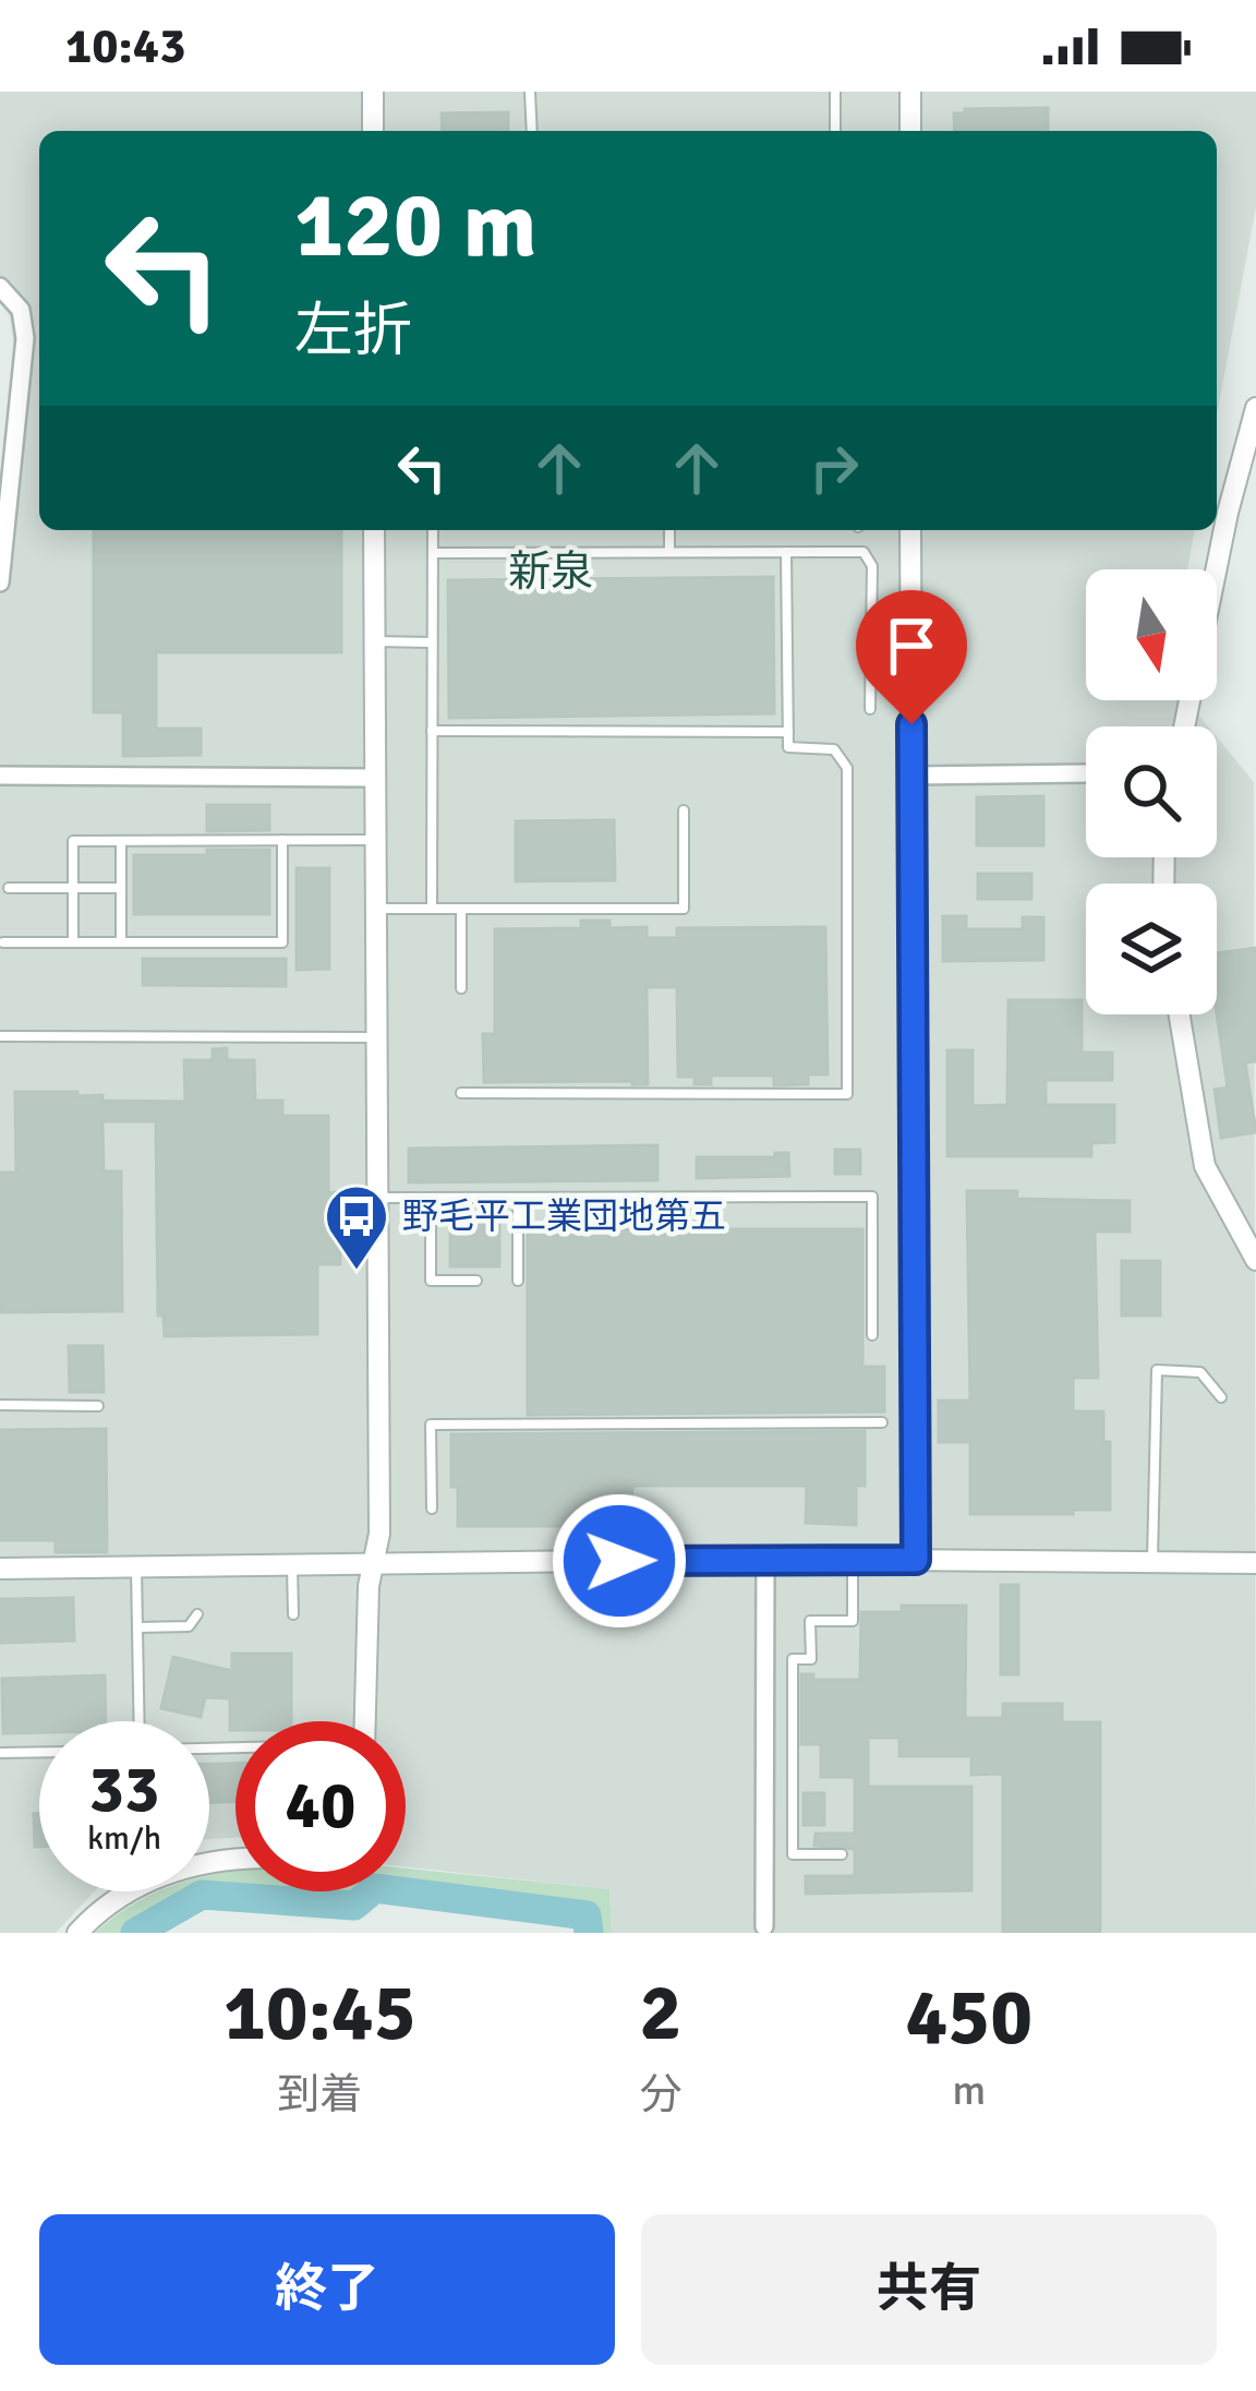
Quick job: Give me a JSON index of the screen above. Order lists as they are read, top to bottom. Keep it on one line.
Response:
{"districts":["新泉"],"places":{"bus stop":["野毛平工業団地第五"]},"north":"bottom","page":{"status":"10:43","turn":["120 m","左折"],"speed":"33 km/h","limit":"40","eta":["10:45","到着","2","分","450","m"],"buttons":["終了","共有"]}}
